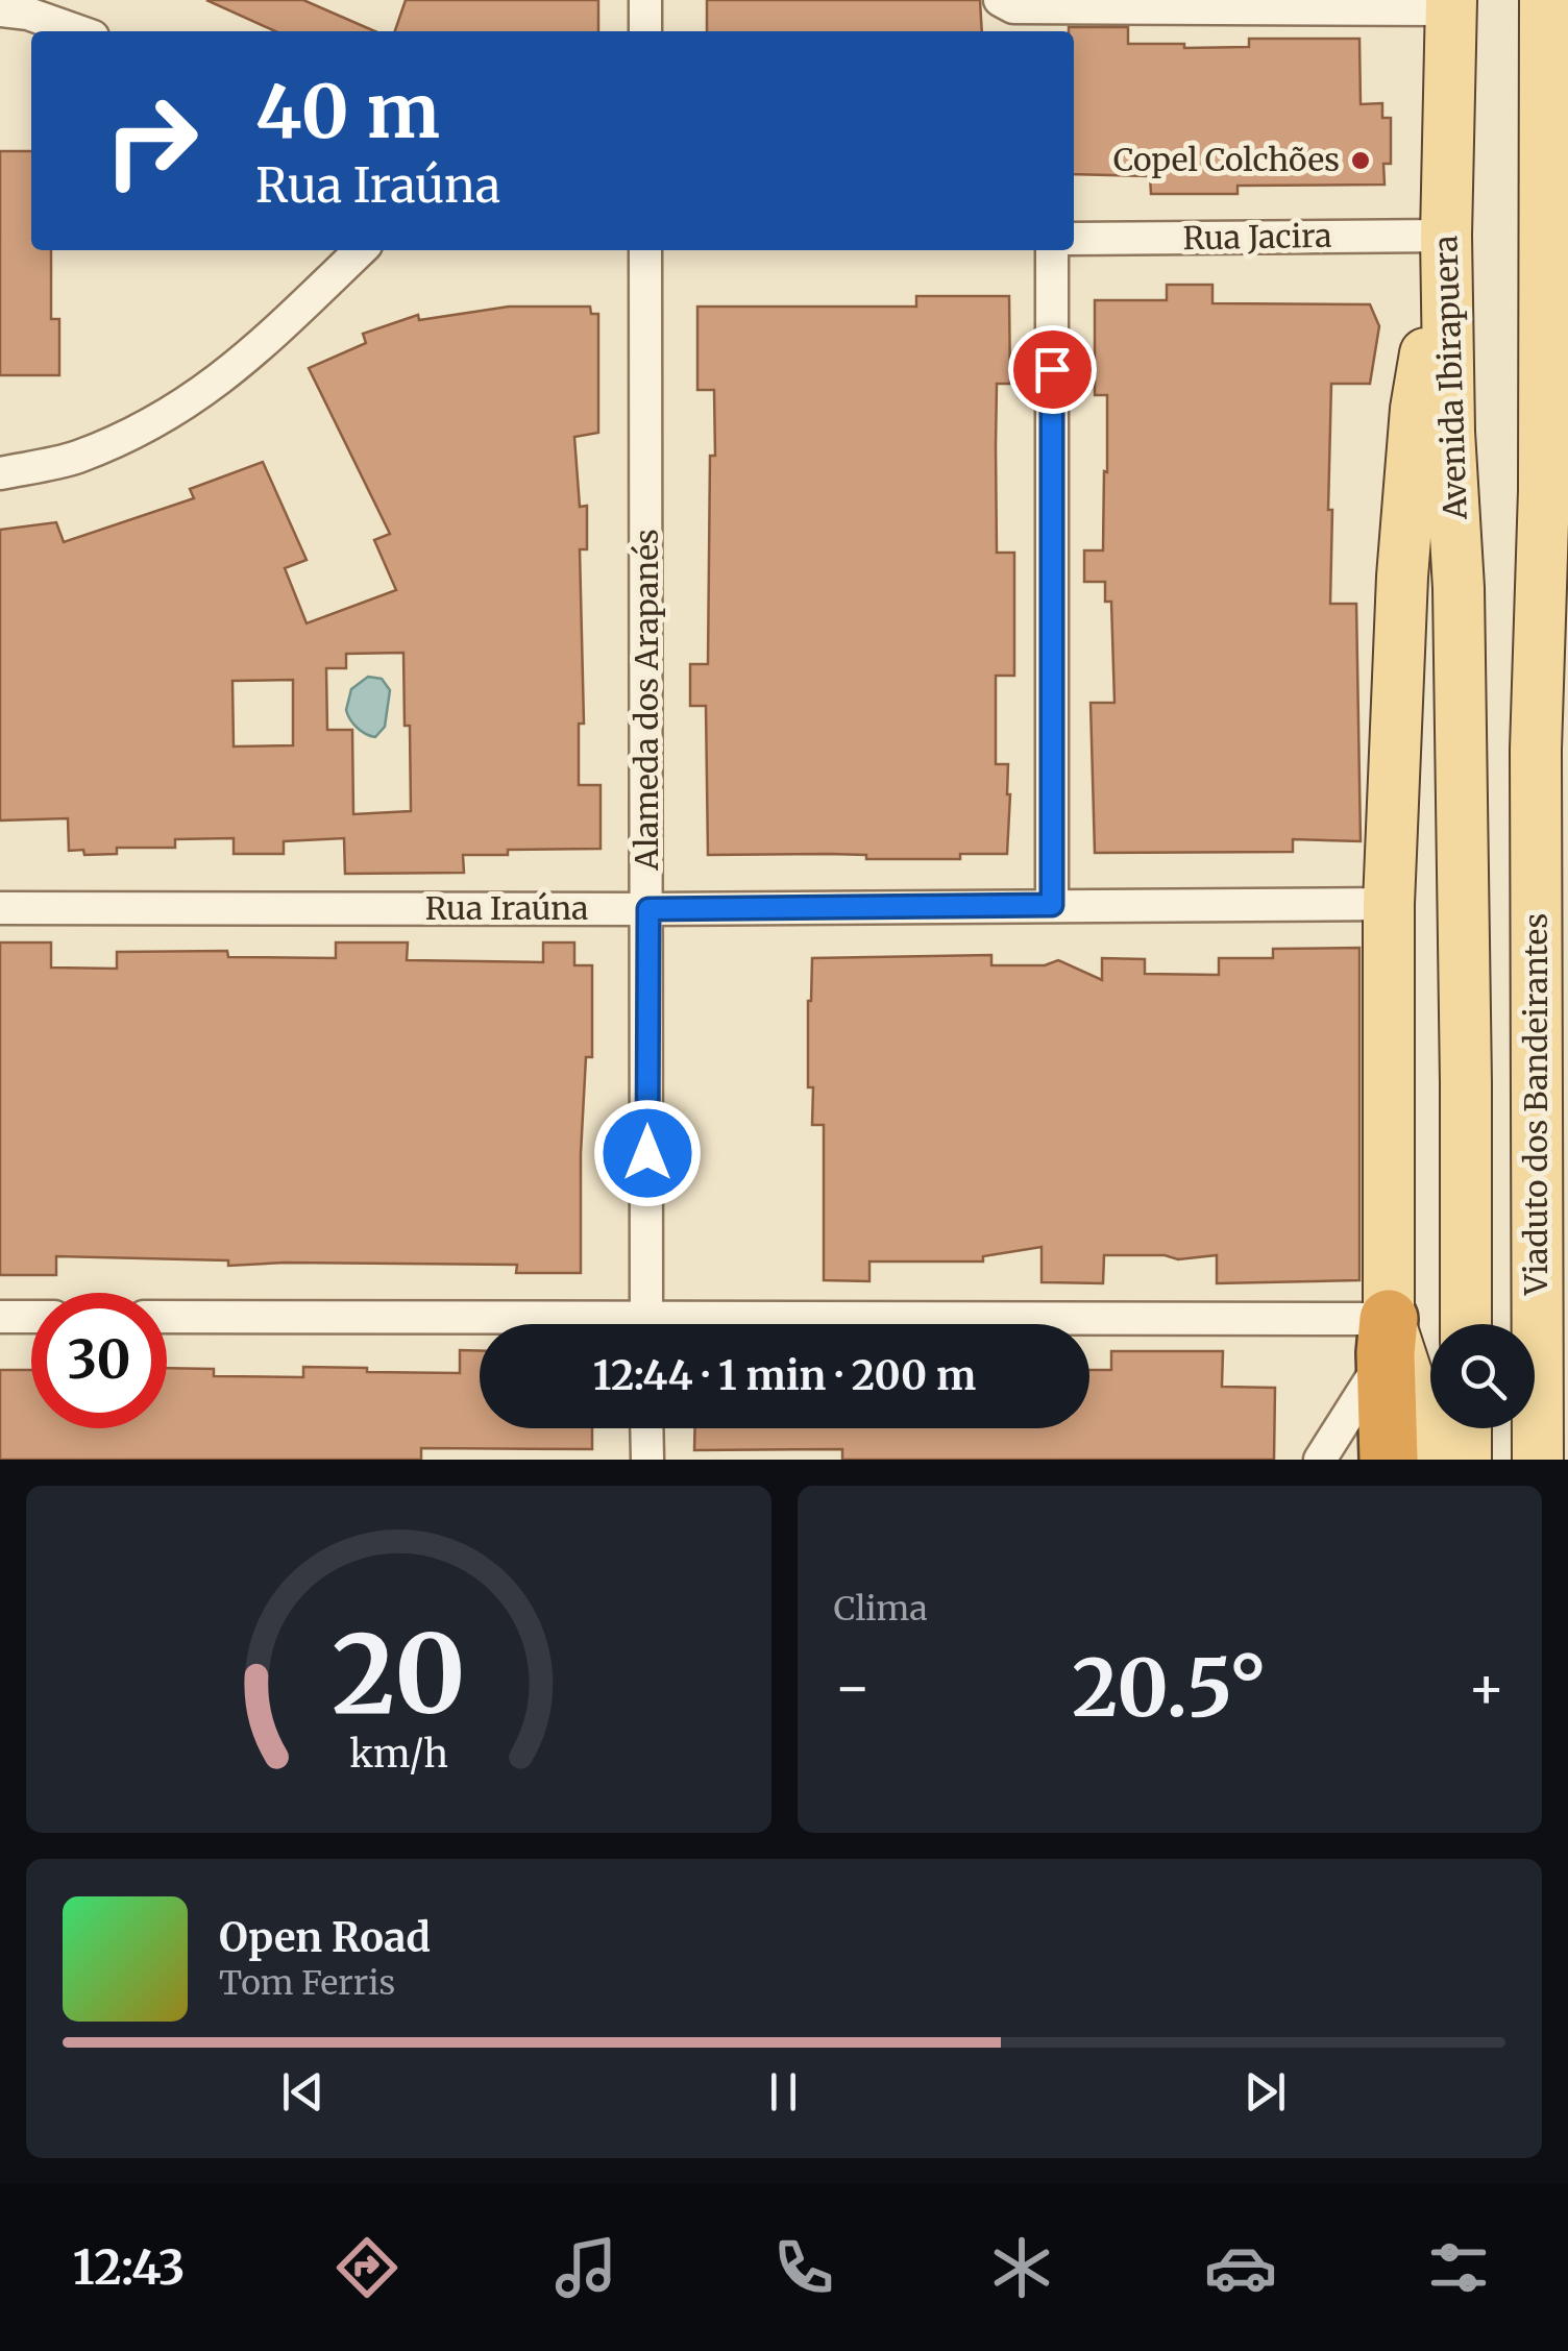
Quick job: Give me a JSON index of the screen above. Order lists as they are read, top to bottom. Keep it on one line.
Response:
{"streets":{"main road":["Avenida Ibirapuera","Viaduto dos Bandeirantes"],"street":["Rua Jacira","Alameda dos Arapanés","Rua Iraúna"]},"crossings":[["Rua Jacira","Avenida Ibirapuera"],["Alameda dos Arapanés","Rua Iraúna"]],"places":["Copel Colchões"],"page":{"turn":["40 m","Rua Iraúna"],"limit":"30","trip":"12:44 · 1 min · 200 m","tile":"Clima","heat":["−","20.5°","+"],"song":["Open Road","Tom Ferris"],"tabs":"12:43","gauge":["20","km/h"]}}
